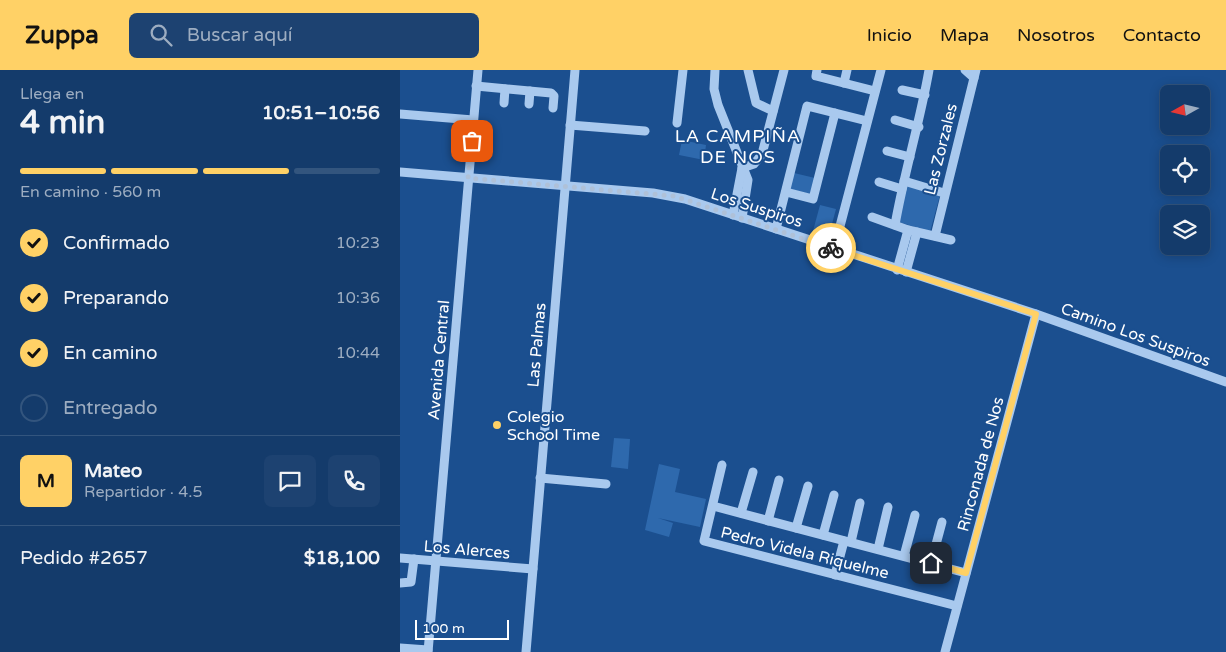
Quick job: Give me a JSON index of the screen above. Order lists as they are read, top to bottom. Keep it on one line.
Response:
{"streets":{"street":["Las Zorzales","Los Suspiros","Camino Los Suspiros","Las Palmas","Avenida Central","Rinconada de Nos","Los Alerces","Pedro Videla Riquelme"]},"crossings":[["Los Suspiros","Camino Los Suspiros"],["Los Suspiros","Las Palmas"],["Los Suspiros","Avenida Central"],["Los Suspiros","Rinconada de Nos"],["Camino Los Suspiros","Rinconada de Nos"],["Las Palmas","Los Alerces"],["Avenida Central","Los Alerces"],["Rinconada de Nos","Pedro Videla Riquelme"]],"districts":["LA CAMPIÑA DE NOS"],"places":["Colegio School Time"],"scale_bar":"100 m","north":"left","page":{"header":"Zuppa","search":"Buscar aquí","nav":["Inicio","Mapa","Nosotros","Contacto"],"heading":["4 min","Llega en","10:51–10:56"],"panel":["Mateo","Repartidor · 4.5","Pedido #2657","$18,100"],"bar":"En camino · 560 m","list":[["Confirmado","10:23"],["Preparando","10:36"],["En camino","10:44"],"Entregado"],"round":"M","scale":"100 m"}}
